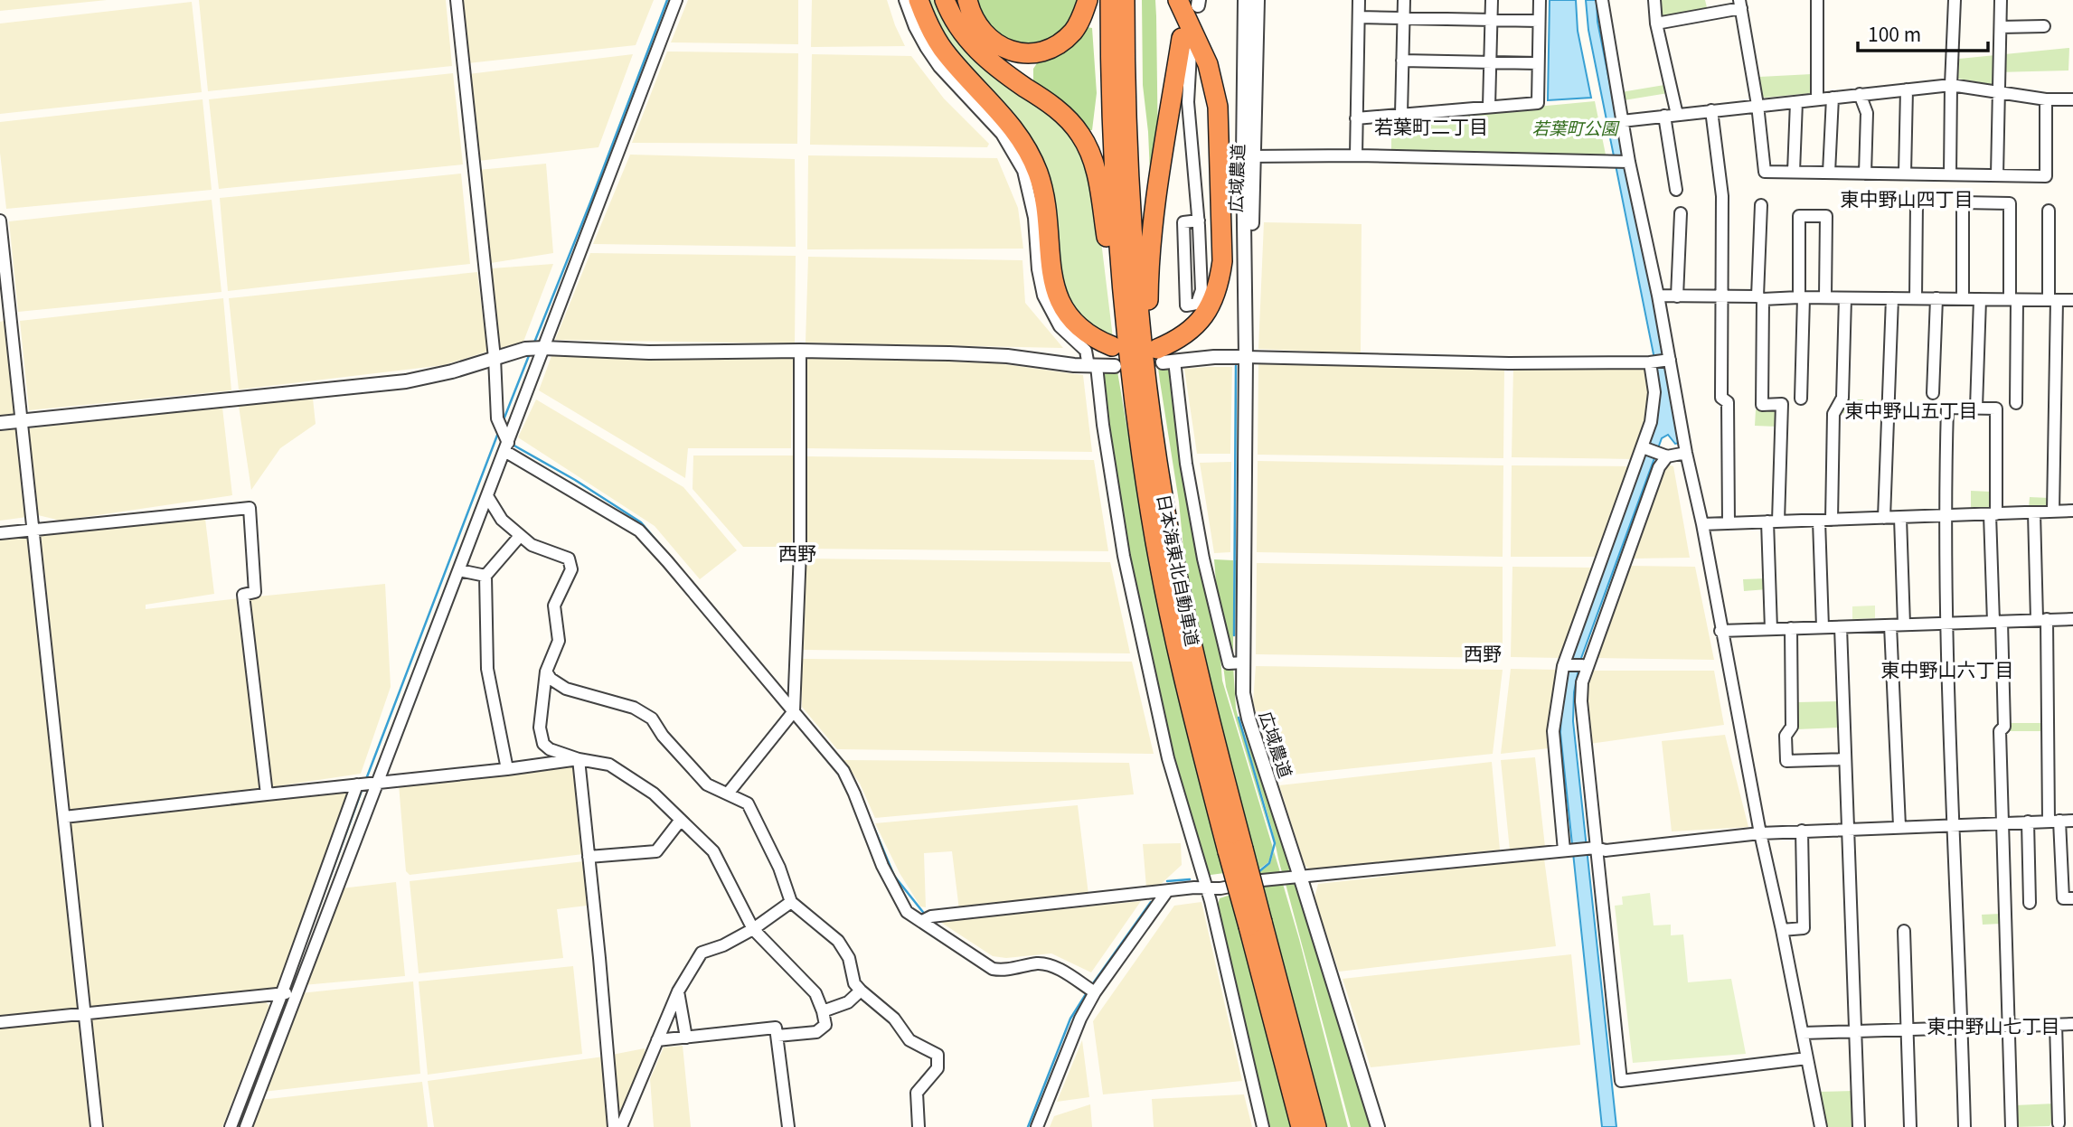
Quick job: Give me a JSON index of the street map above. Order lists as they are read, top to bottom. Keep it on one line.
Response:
{"streets":{"highway":["日本海東北自動車道"],"street":["広域農道"]},"districts":["若葉町二丁目","東中野山四丁目","東中野山五丁目","西野","西野","東中野山六丁目","東中野山七丁目"],"parks":["若葉町公園"],"scale_bar":"100 m"}
